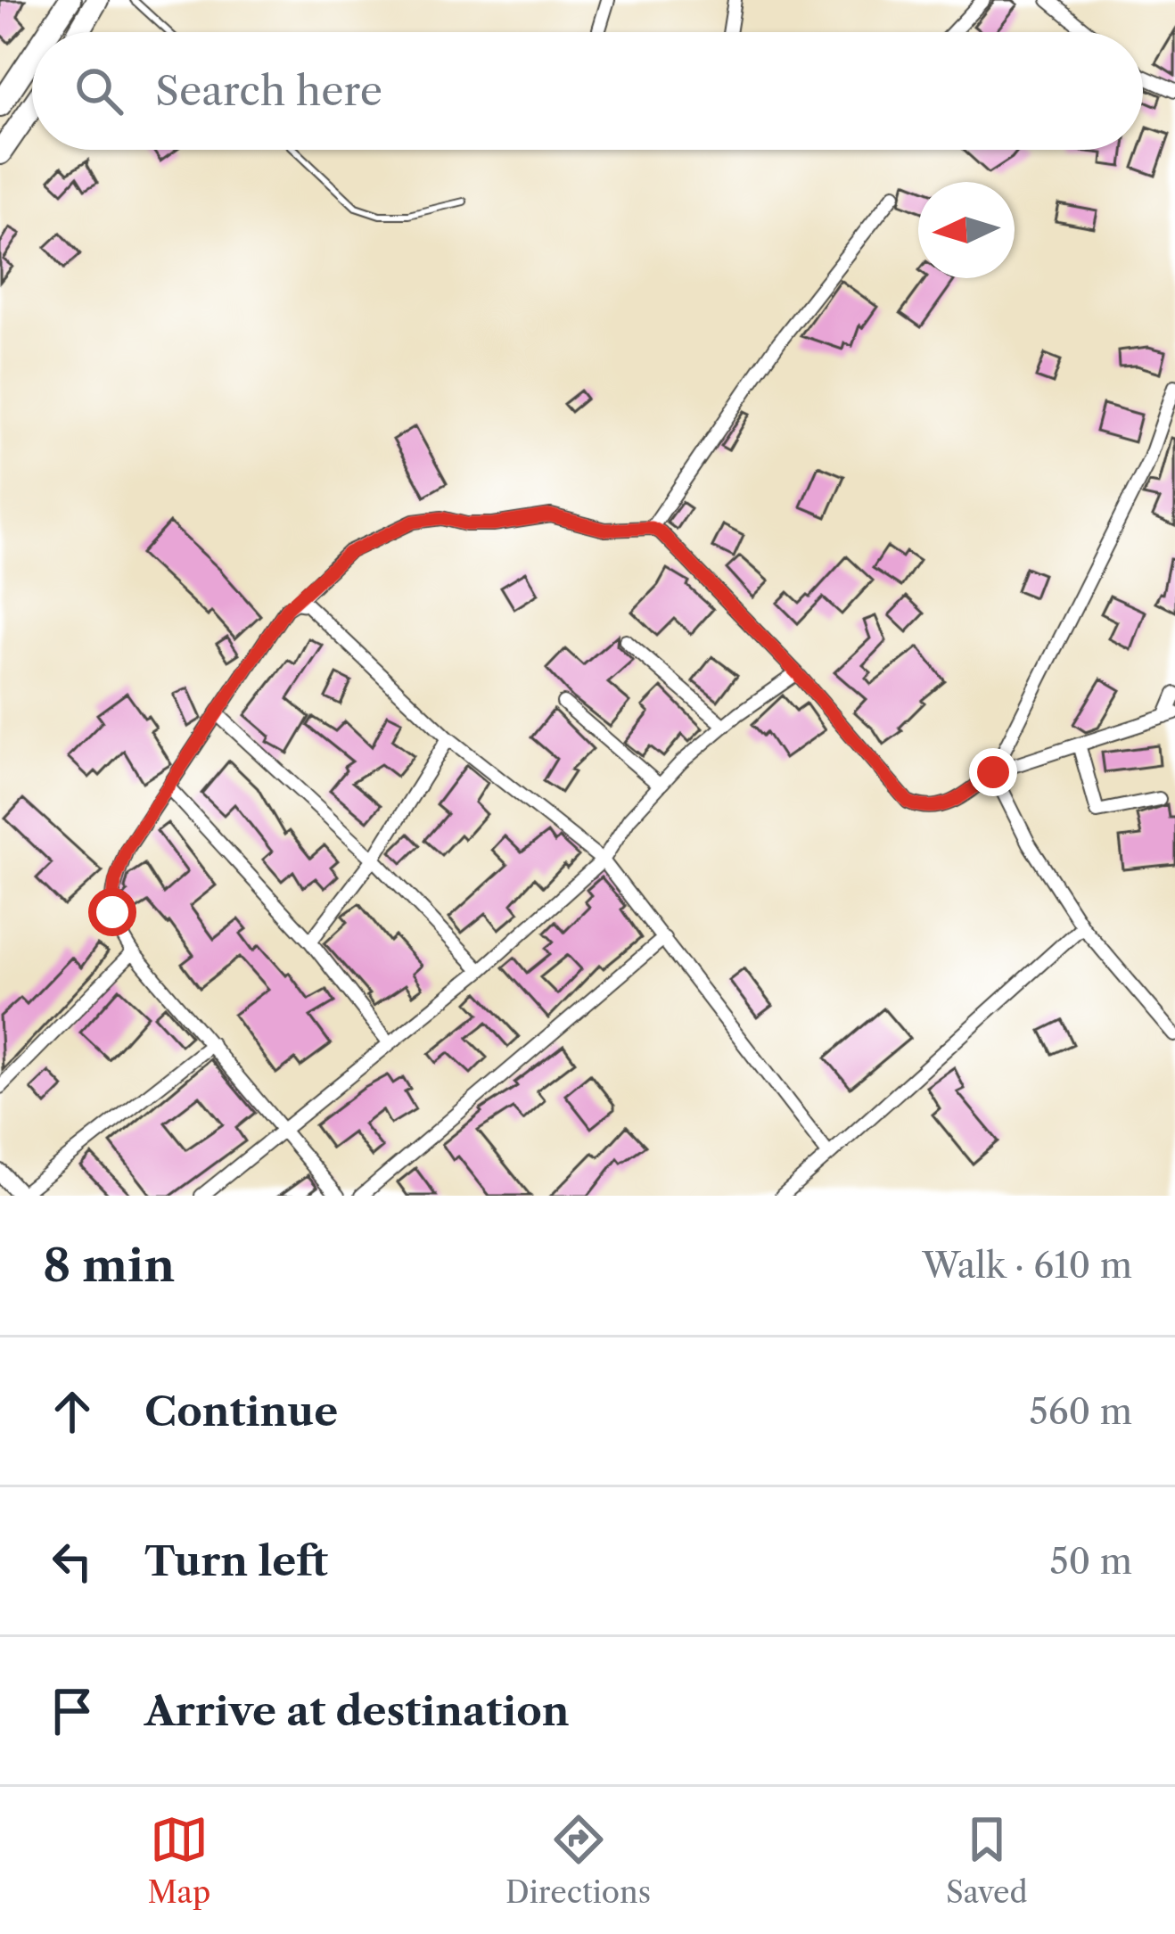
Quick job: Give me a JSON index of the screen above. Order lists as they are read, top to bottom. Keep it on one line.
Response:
{"north":"left","page":{"search":"Search here","heading":["8 min","Walk · 610 m"],"list":[["Continue","560 m"],["Turn left","50 m"],"Arrive at destination"],"nav":["Map","Directions","Saved"]}}
